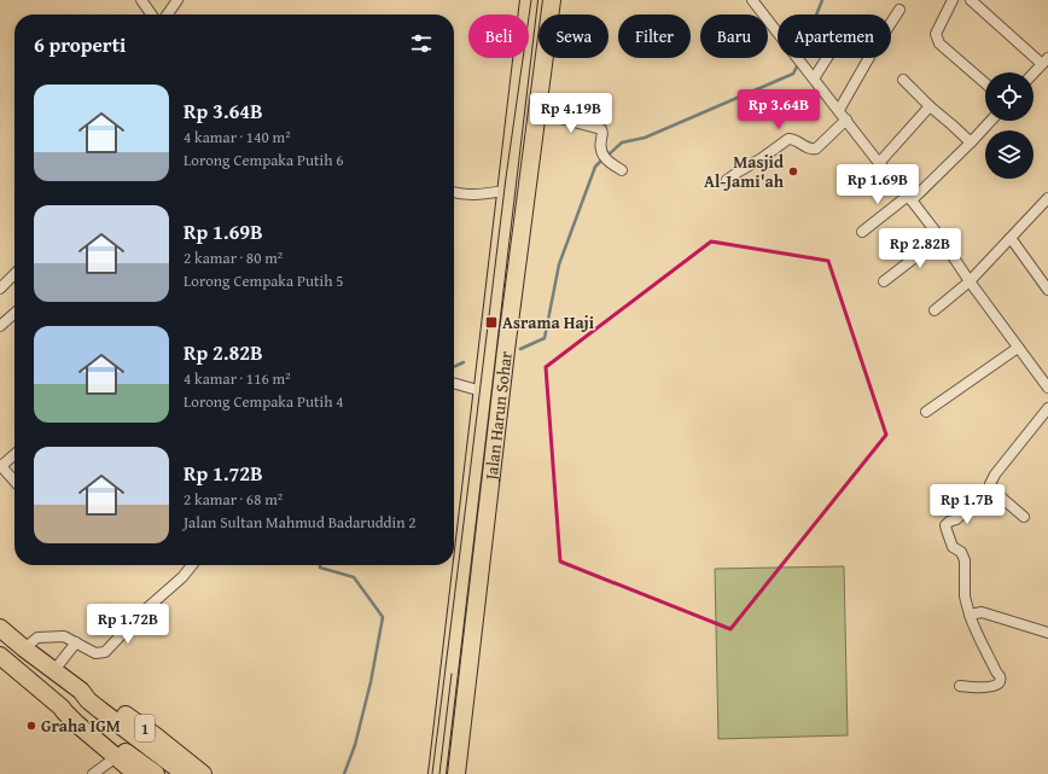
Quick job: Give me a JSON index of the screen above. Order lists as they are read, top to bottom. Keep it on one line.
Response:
{"streets":{"highway":["Jalan Harun Sohar","1"]},"places":{"other":["Masjid Al-Jami'ah","Graha IGM"],"transit":["Asrama Haji"]},"page":{"chip":["Beli","Sewa","Filter","Baru","Apartemen"],"heading":"6 properti","list":[{"name":"Rp 3.64B","note":"4 kamar · 140 m² · Lorong Cempaka Putih 6"},{"name":"Rp 1.69B","note":"2 kamar · 80 m² · Lorong Cempaka Putih 5"},{"name":"Rp 2.82B","note":"4 kamar · 116 m² · Lorong Cempaka Putih 4"},{"name":"Rp 1.72B","note":"2 kamar · 68 m² · Jalan Sultan Mahmud Badaruddin 2"}],"price":["Rp 3.64B","Rp 4.19B","Rp 1.69B","Rp 2.82B","Rp 1.7B","Rp 1.72B"]}}
